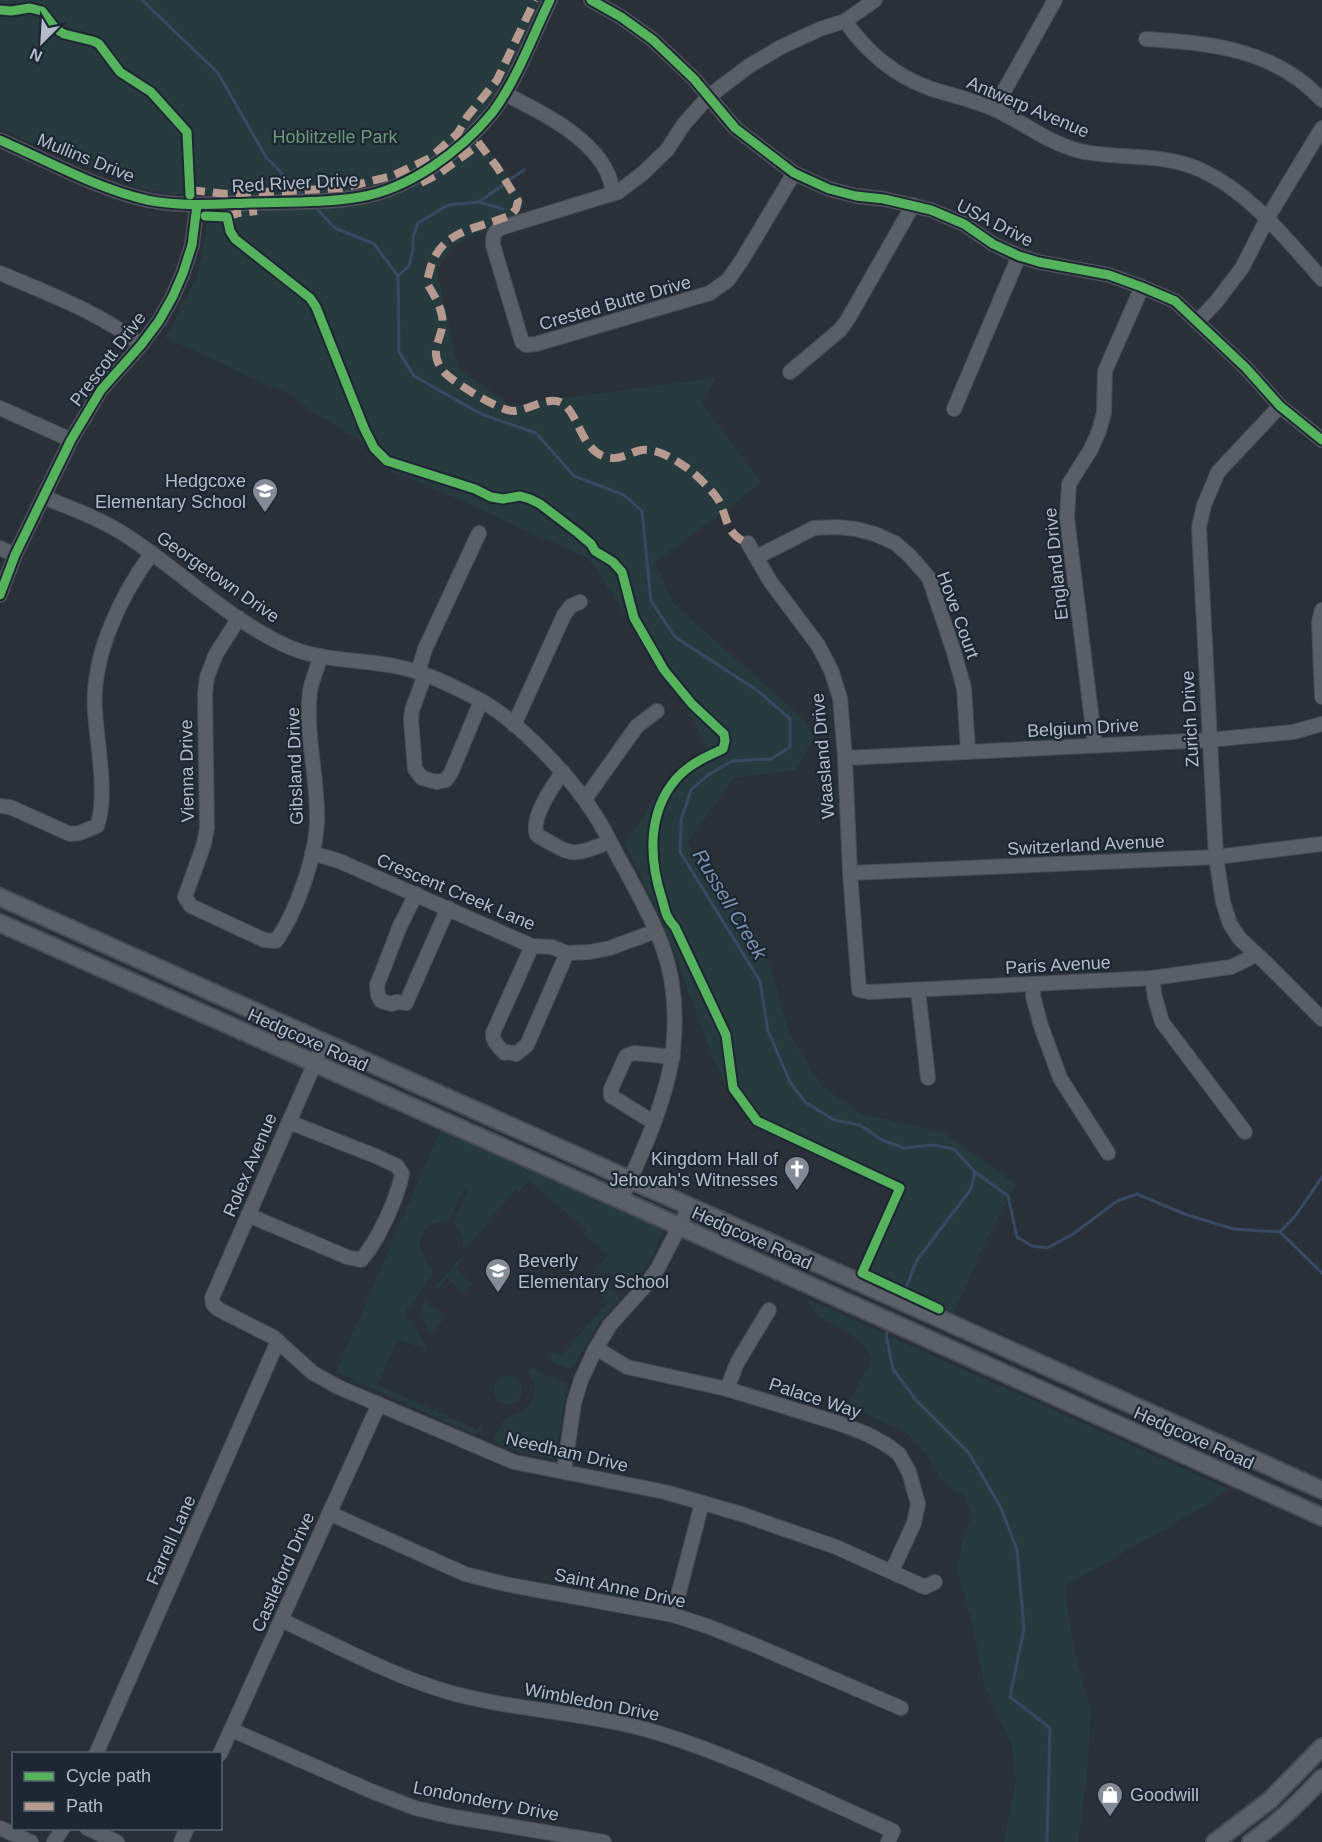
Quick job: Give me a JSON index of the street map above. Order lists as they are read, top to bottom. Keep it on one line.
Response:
{"streets":{"main road":["Hedgcoxe Road"],"street":["Antwerp Avenue","Mullins Drive","Red River Drive","USA Drive","Crested Butte Drive","Prescott Drive","England Drive","Georgetown Drive","Hove Court","Zurich Drive","Belgium Drive","Waasland Drive","Gibsland Drive","Vienna Drive","Switzerland Avenue","Crescent Creek Lane","Paris Avenue","Rolex Avenue","Palace Way","Needham Drive","Farrell Lane","Castleford Drive","Saint Anne Drive","Wimbledon Drive","Londonderry Drive"]},"crossings":[["Mullins Drive","Red River Drive"],["Mullins Drive","Prescott Drive"],["Red River Drive","Prescott Drive"],["USA Drive","Crested Butte Drive"],["USA Drive","England Drive"],["USA Drive","Zurich Drive"],["Prescott Drive","Georgetown Drive"],["England Drive","Belgium Drive"],["Georgetown Drive","Gibsland Drive"],["Georgetown Drive","Vienna Drive"],["Georgetown Drive","Crescent Creek Lane"],["Georgetown Drive","Hedgcoxe Road"],["Hove Court","Belgium Drive"],["Hove Court","Waasland Drive"],["Zurich Drive","Belgium Drive"],["Zurich Drive","Switzerland Avenue"],["Zurich Drive","Paris Avenue"],["Belgium Drive","Waasland Drive"],["Waasland Drive","Switzerland Avenue"],["Waasland Drive","Paris Avenue"],["Gibsland Drive","Vienna Drive"],["Gibsland Drive","Crescent Creek Lane"],["Hedgcoxe Road","Rolex Avenue"],["Rolex Avenue","Needham Drive"],["Palace Way","Needham Drive"],["Needham Drive","Farrell Lane"],["Needham Drive","Castleford Drive"],["Castleford Drive","Saint Anne Drive"],["Castleford Drive","Wimbledon Drive"],["Castleford Drive","Londonderry Drive"]],"water":["Russell Creek"],"parks":["Hoblitzelle Park"],"places":{"school or university":["Hedgcoxe Elementary School","Beverly Elementary School"],"church":["Kingdom Hall of Jehovah's Witnesses"],"shop":["Goodwill"]},"legend":["Cycle path","Path"],"north":"bottom left"}
